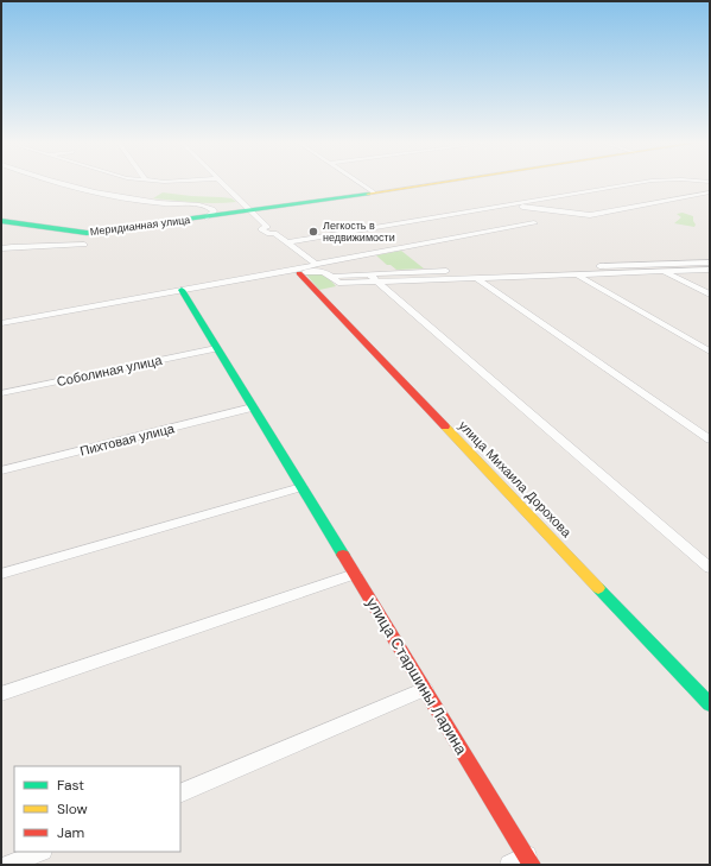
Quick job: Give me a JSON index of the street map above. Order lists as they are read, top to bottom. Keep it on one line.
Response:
{"streets":{"street":["Меридианная улица","Соболиная улица","Пихтовая улица","улица Михаила Дорохова","улица Старшины Ларина"]},"crossings":[["Соболиная улица","улица Старшины Ларина"],["Пихтовая улица","улица Старшины Ларина"]],"places":["Легкость в недвижимости"],"legend":["Fast","Slow","Jam"]}
